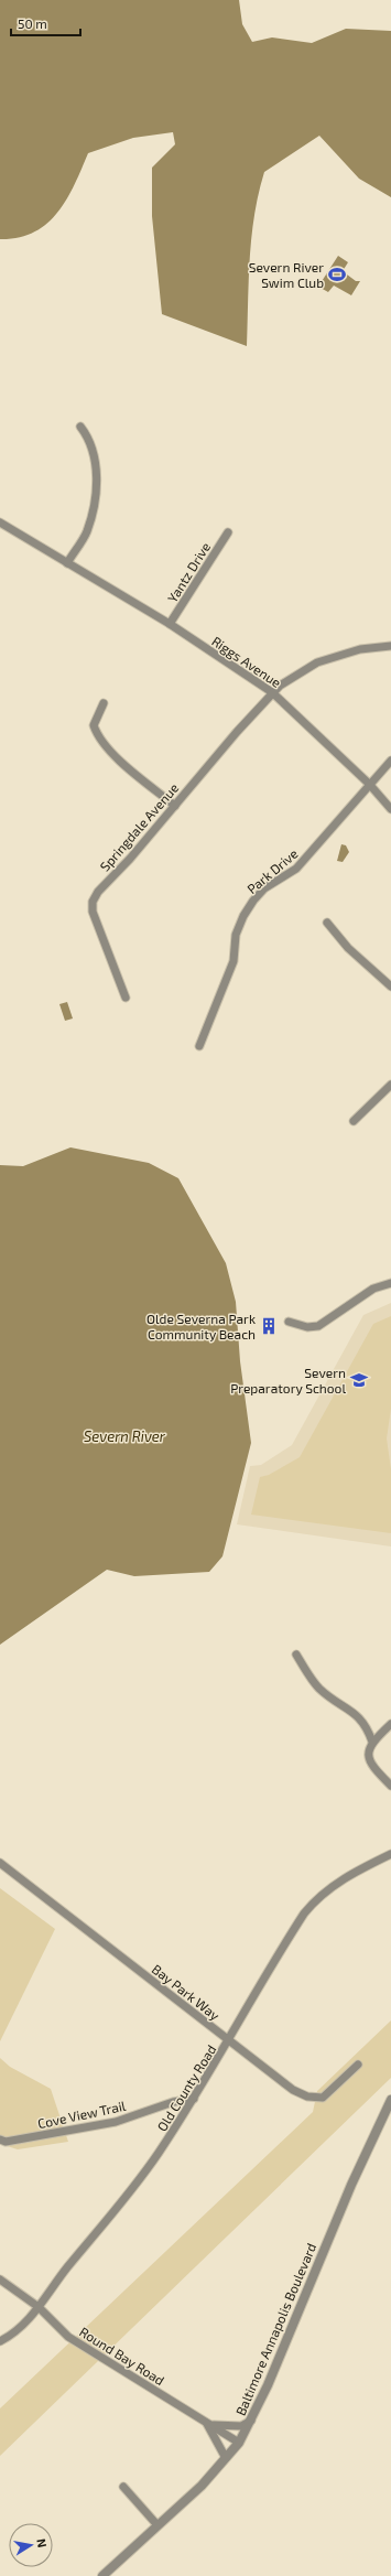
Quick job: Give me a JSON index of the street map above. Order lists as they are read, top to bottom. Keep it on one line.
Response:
{"streets":{"street":["Yantz Drive","Riggs Avenue","Springdale Avenue","Park Drive","Bay Park Way","Old County Road","Cove View Trail","Baltimore Annapolis Boulevard","Round Bay Road"]},"crossings":[["Yantz Drive","Riggs Avenue"],["Riggs Avenue","Springdale Avenue"],["Riggs Avenue","Park Drive"],["Bay Park Way","Old County Road"],["Old County Road","Cove View Trail"],["Old County Road","Round Bay Road"],["Baltimore Annapolis Boulevard","Round Bay Road"]],"water":["Severn River"],"places":{"sports":["Severn River Swim Club"],"building":["Olde Severna Park Community Beach"],"school or university":["Severn Preparatory School"]},"scale_bar":"50 m","north":"right"}
